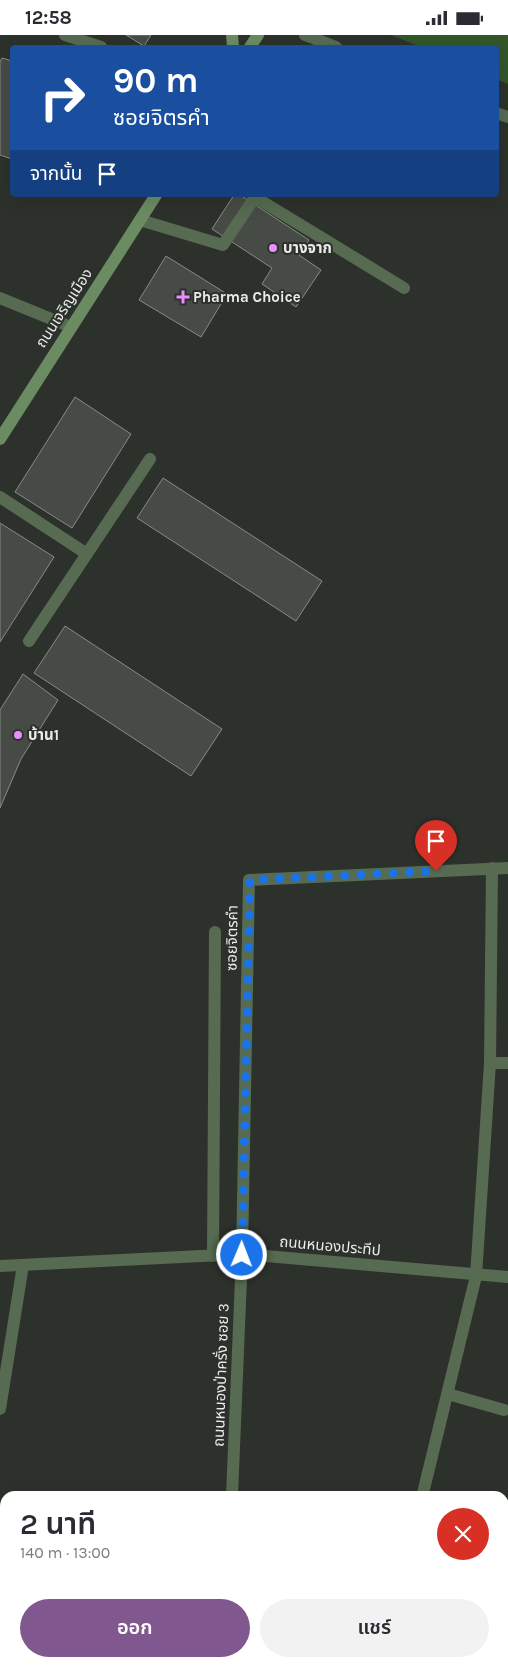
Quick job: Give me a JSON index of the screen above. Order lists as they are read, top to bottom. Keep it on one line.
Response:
{"streets":{"main road":["ถนนเจริญเมือง"],"street":["ซอยจิตรคำ","ถนนหนองประทีป","ถนนหนองป่าครั่ง ซอย 3"]},"crossings":[["ซอยจิตรคำ","ถนนหนองประทีป"],["ซอยจิตรคำ","ถนนหนองป่าครั่ง ซอย 3"],["ถนนหนองประทีป","ถนนหนองป่าครั่ง ซอย 3"]],"places":{"other":["บางจาก","บ้าน1"],"health":["Pharma Choice"]},"page":{"status":"12:58","turn":["90 m","ซอยจิตรคำ"],"then":"จากนั้น","heading":["2 นาที","140 m · 13:00"],"buttons":["ออก","แชร์"]}}
